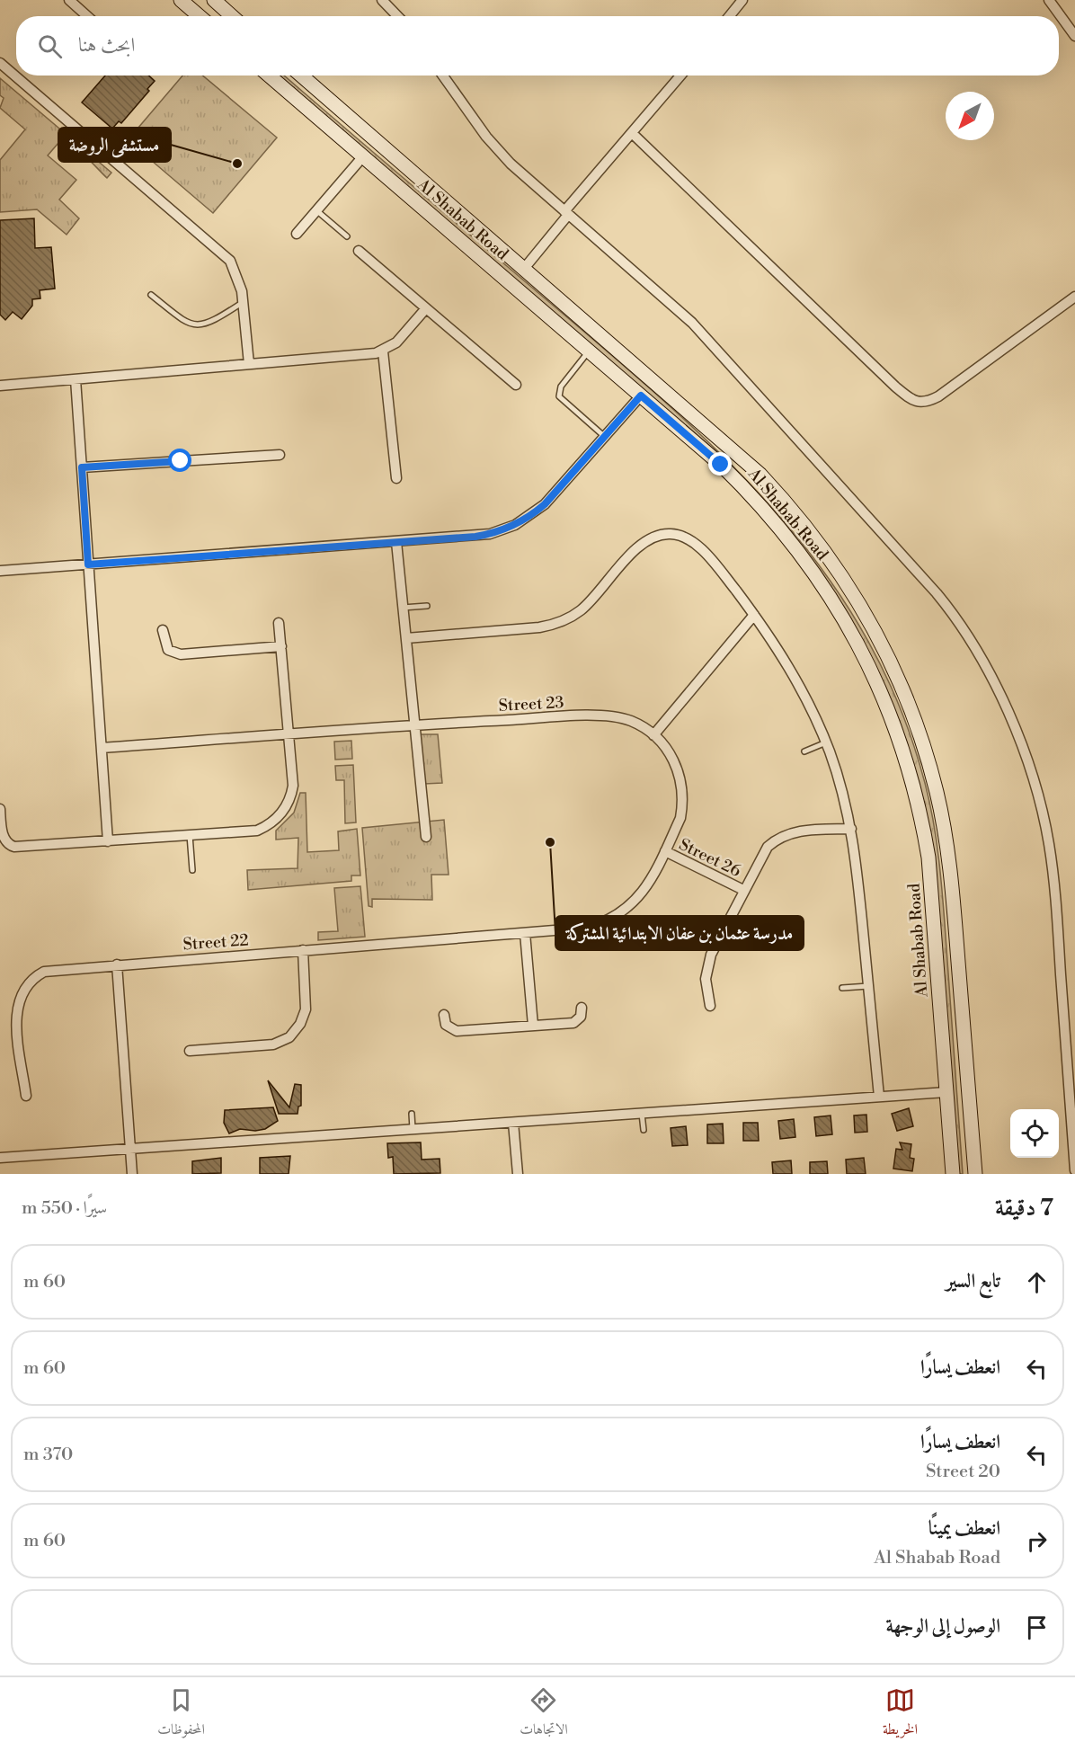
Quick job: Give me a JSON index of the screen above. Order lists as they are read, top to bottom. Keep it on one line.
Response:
{"streets":{"main road":["Al Shabab Road"],"street":["Street 23","Street 26","Street 22"]},"crossings":[["Street 23","Street 26"],["Street 23","Street 22"]],"places":["مستشفى الروضة","مدرسة عثمان بن عفان الابتدائية المشتركة"],"north":"bottom left","page":{"search":"ابحث هنا","heading":["7 دقيقة","سيرًا · 550 m"],"list":[["تابع السير","60 m"],["انعطف يسارًا","60 m"],["انعطف يسارًا","Street 20","370 m"],["انعطف يمينًا","Al Shabab Road","60 m"],"الوصول إلى الوجهة"],"nav":["الخريطة","الاتجاهات","المحفوظات"]}}
